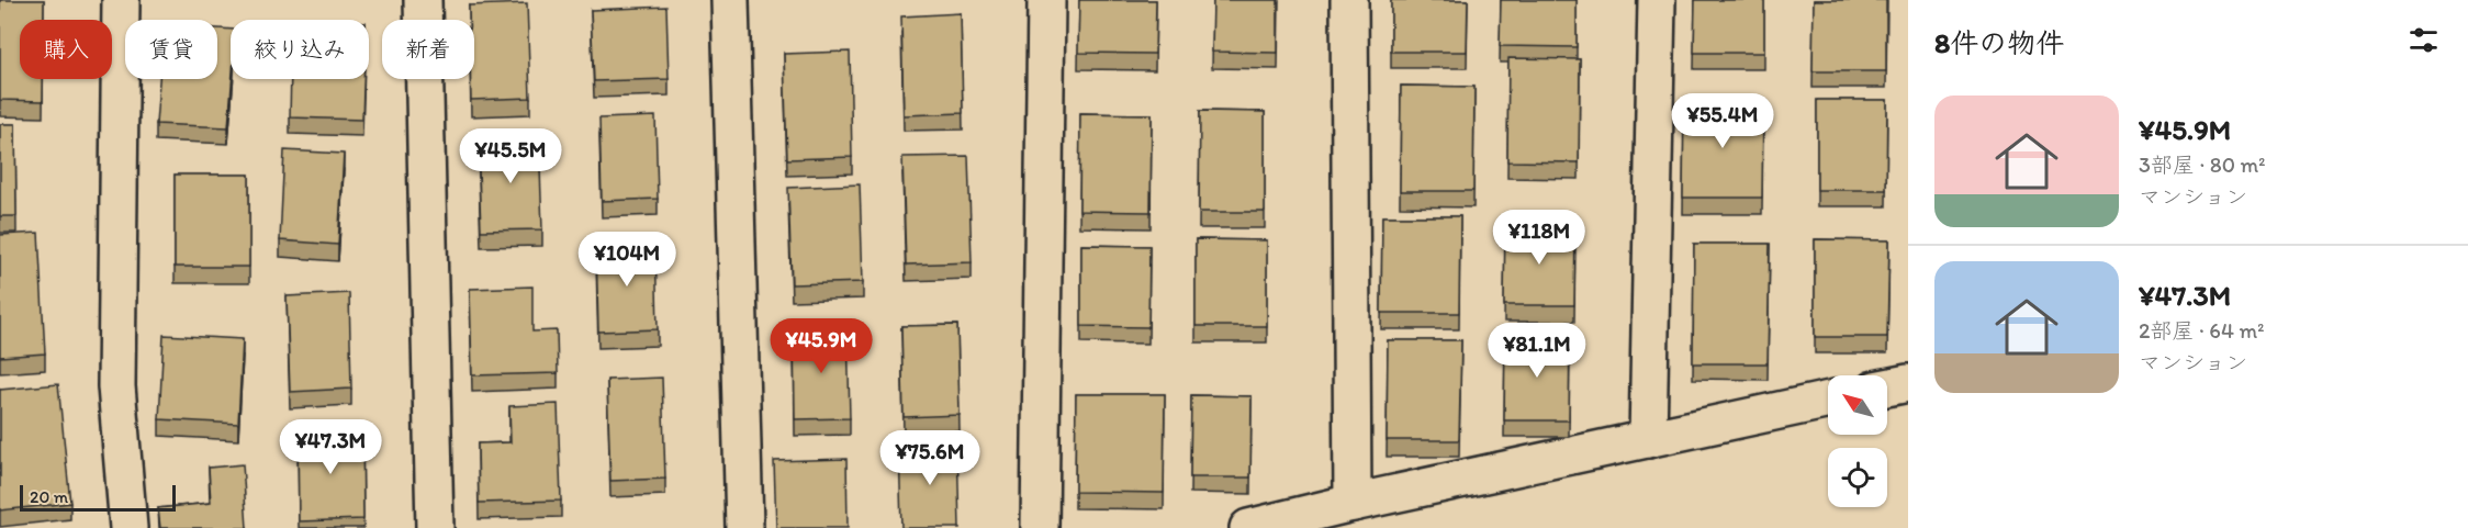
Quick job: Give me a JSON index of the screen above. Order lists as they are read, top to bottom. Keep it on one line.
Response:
{"scale_bar":"20 m","north":"top left","page":{"heading":"8件の物件","chip":["購入","賃貸","絞り込み","新着"],"list":[{"name":"¥45.9M","note":"3部屋 · 80 m² · マンション"},{"name":"¥47.3M","note":"2部屋 · 64 m² · マンション"}],"price":["¥55.4M","¥45.5M","¥118M","¥104M","¥45.9M","¥81.1M","¥47.3M","¥75.6M"],"scale":"20 m"}}
